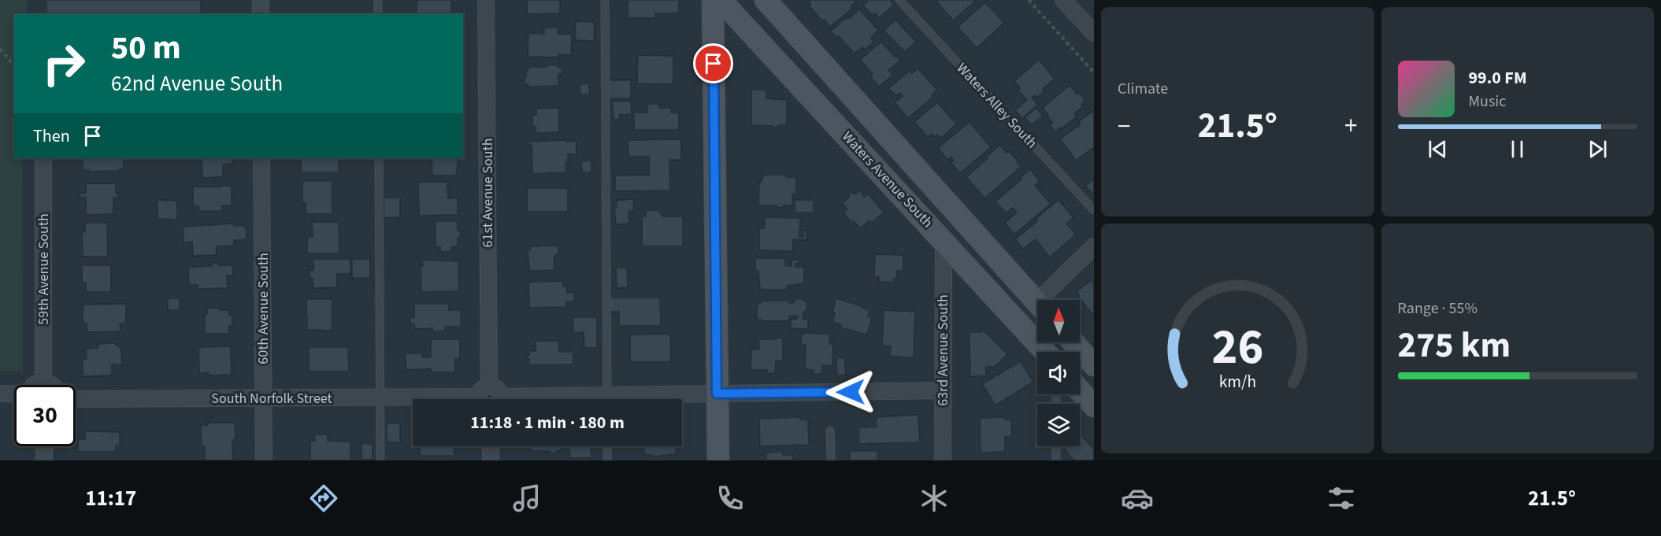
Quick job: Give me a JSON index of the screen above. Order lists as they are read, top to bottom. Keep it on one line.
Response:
{"streets":{"street":["Waters Avenue South","61st Avenue South","59th Avenue South","60th Avenue South","63rd Avenue South","South Norfolk Street"],"lane":["Waters Alley South"]},"crossings":[["Waters Avenue South","63rd Avenue South"],["61st Avenue South","South Norfolk Street"],["60th Avenue South","South Norfolk Street"]],"north":"top","page":{"tile":["Climate",["Range · 55%","275 km"]],"turn":["50 m","62nd Avenue South"],"song":["99.0 FM","Music"],"heat":["−","21.5°","+"],"then":"Then","limit":"30","trip":"11:18 · 1 min · 180 m","tabs":["11:17","21.5°"],"gauge":["26","km/h"]}}
